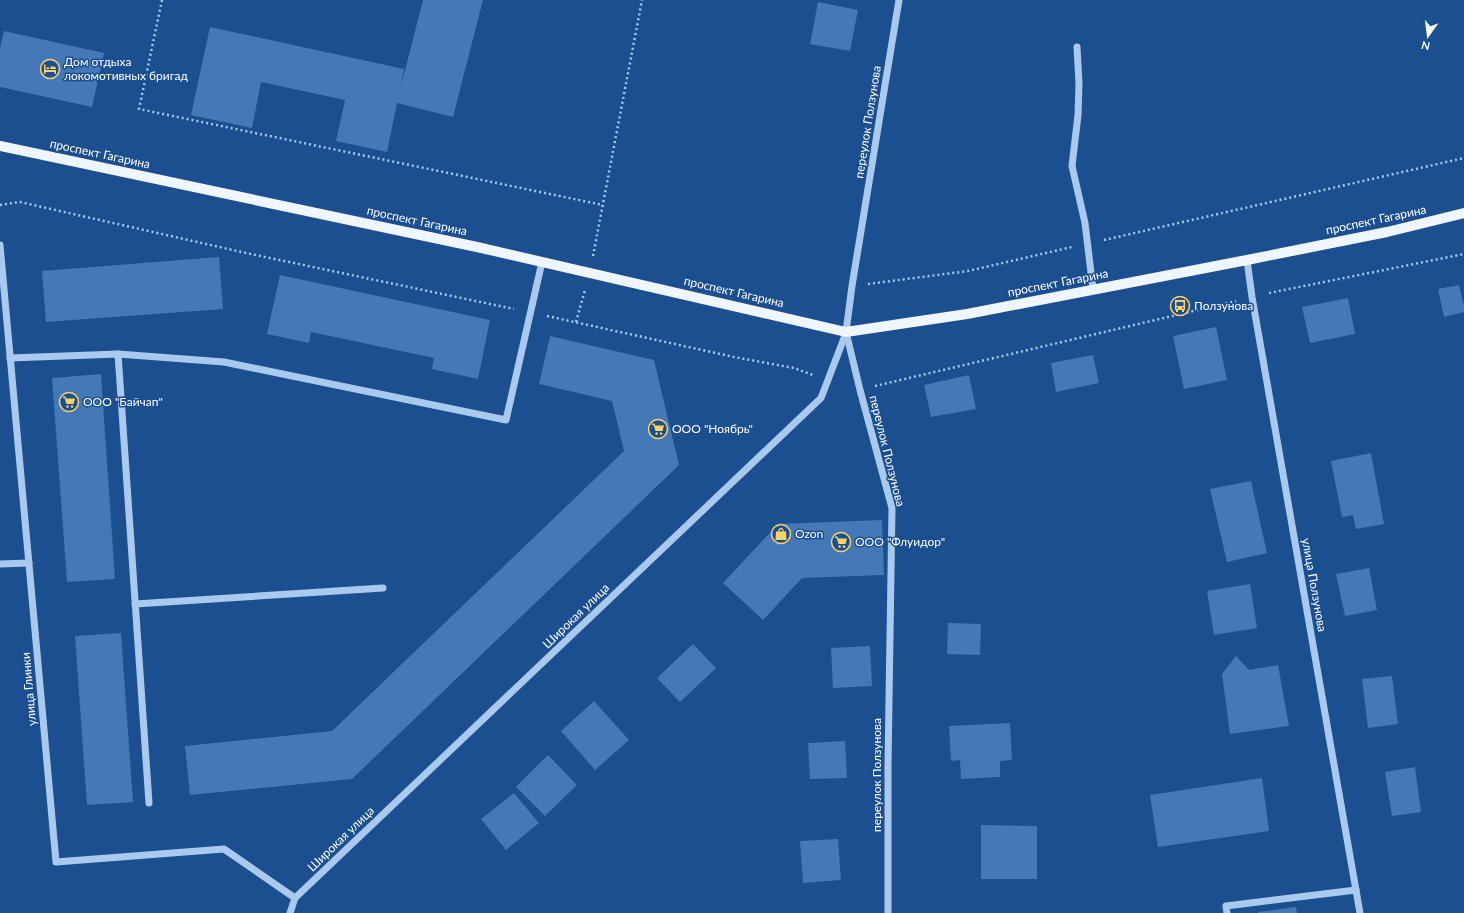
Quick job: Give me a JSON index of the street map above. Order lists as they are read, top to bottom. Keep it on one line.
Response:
{"streets":{"main road":["проспект Гагарина"],"street":["переулок Ползунова","улица Ползунова","Широкая улица","улица Глинки"]},"crossings":[["переулок Ползунова","проспект Гагарина"],["переулок Ползунова","Широкая улица"],["проспект Гагарина","улица Ползунова"],["проспект Гагарина","Широкая улица"],["Широкая улица","улица Глинки"]],"places":{"hotel":["Дом отдыха локомотивных бригад"],"bus stop":["Ползунова"],"supermarket":["ООО \"Байчап\"","ООО \"Ноябрь\"","ООО \"Флуидор\""],"shop":["Ozon"]},"north":"bottom"}
